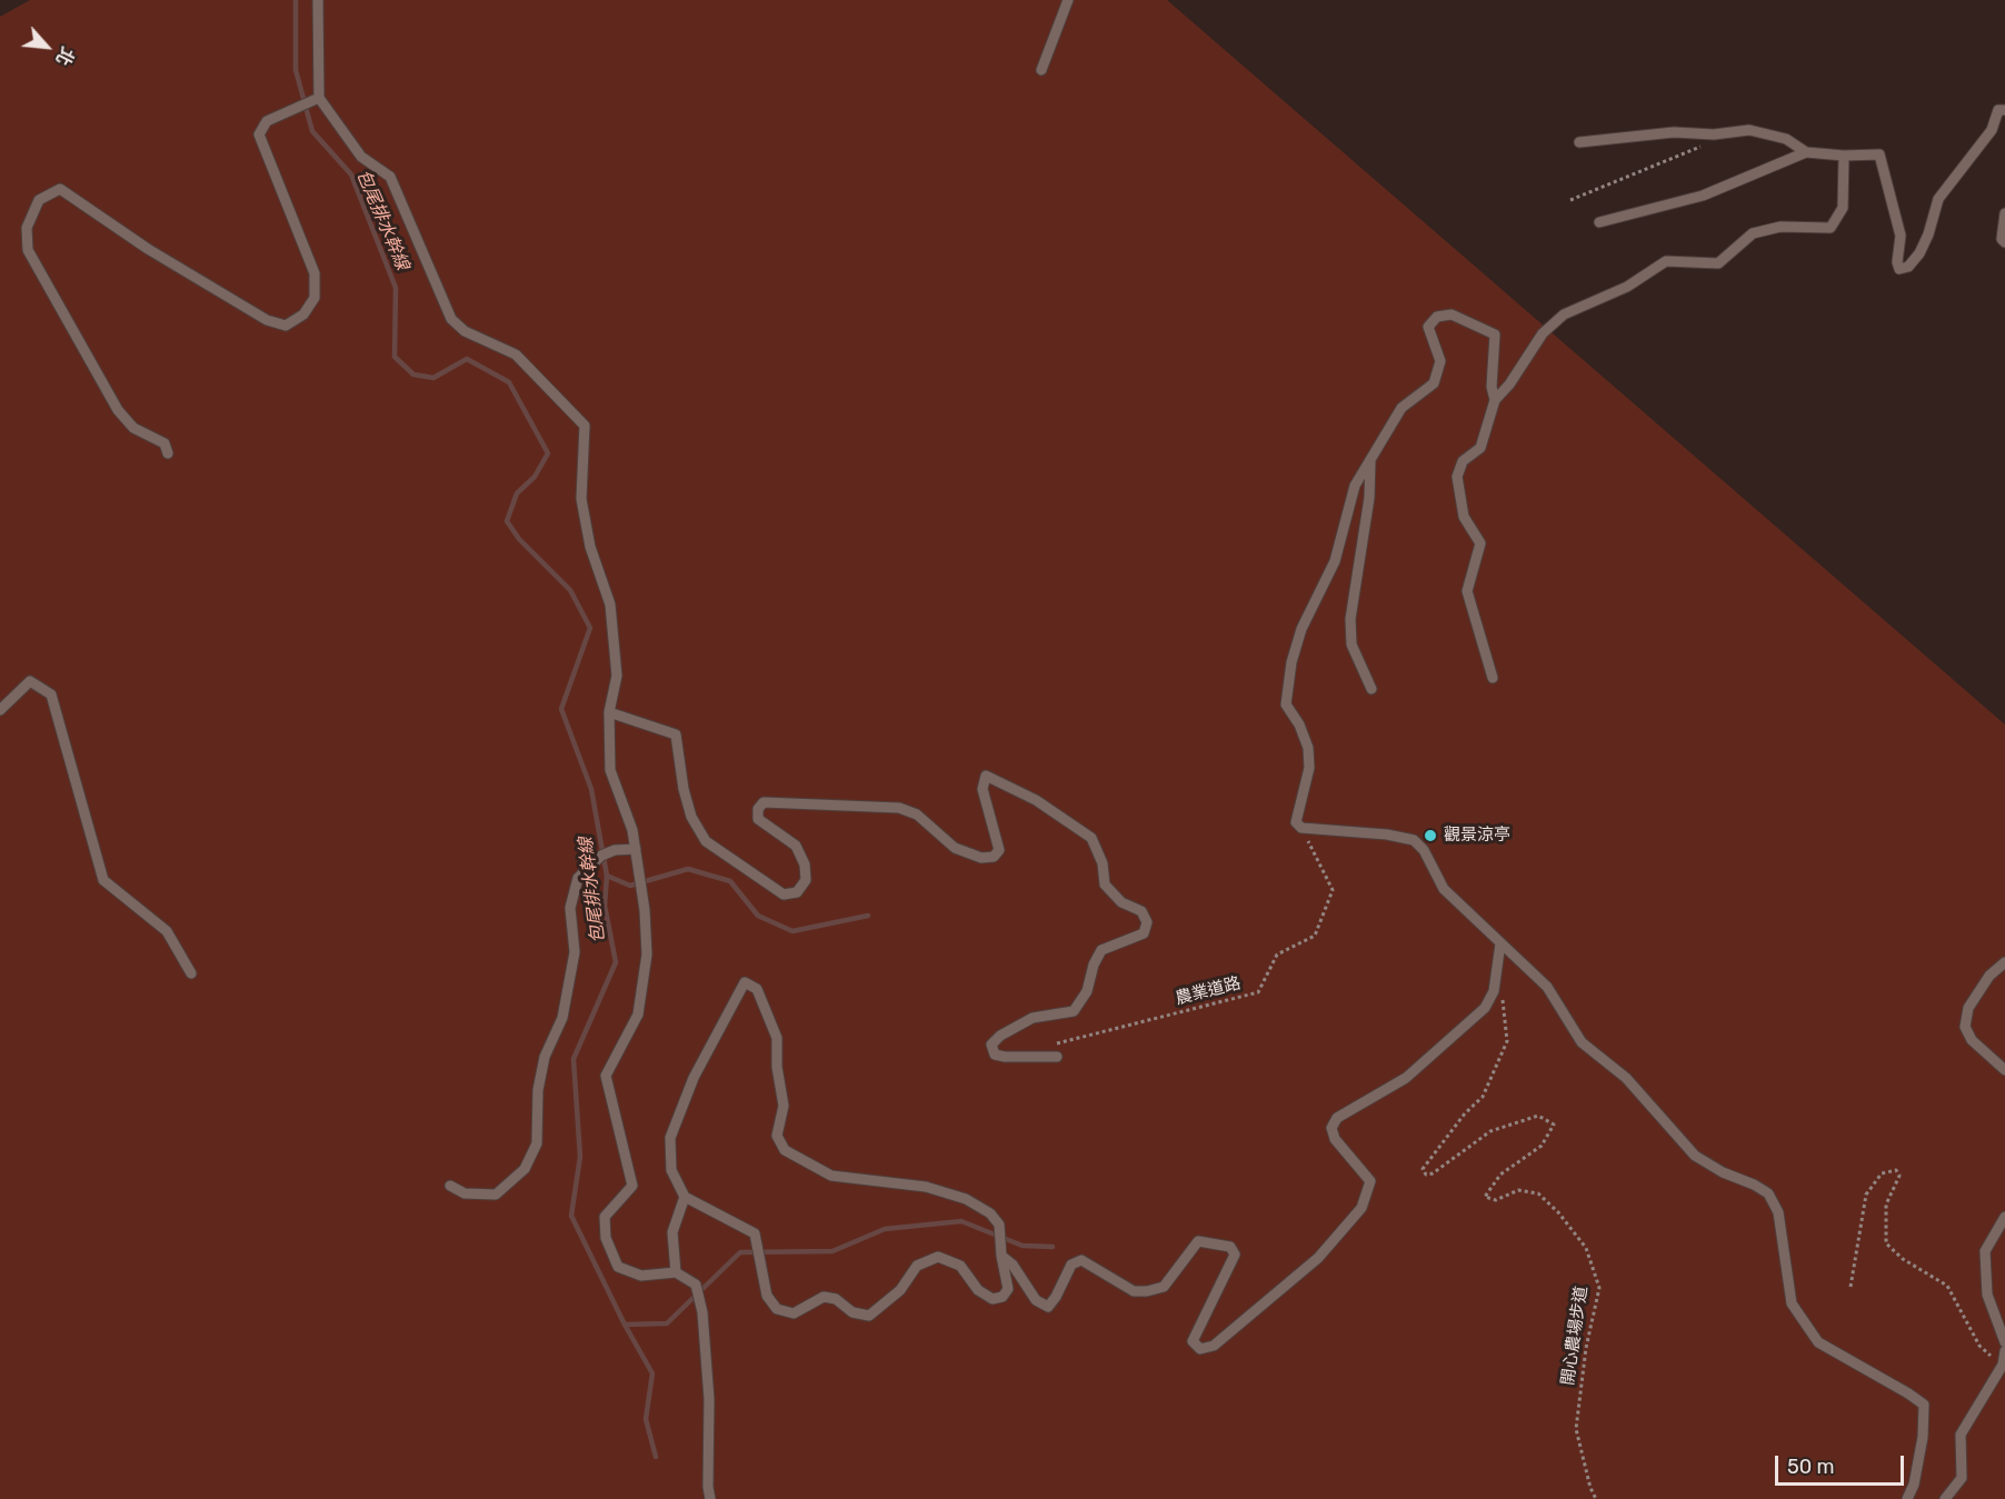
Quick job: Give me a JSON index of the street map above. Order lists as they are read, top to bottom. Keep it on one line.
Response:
{"streets":{"path":["農業道路","開心農場步道"]},"water":["包尾排水幹線"],"places":["觀景涼亭"],"scale_bar":"50 m","north":"bottom right"}
